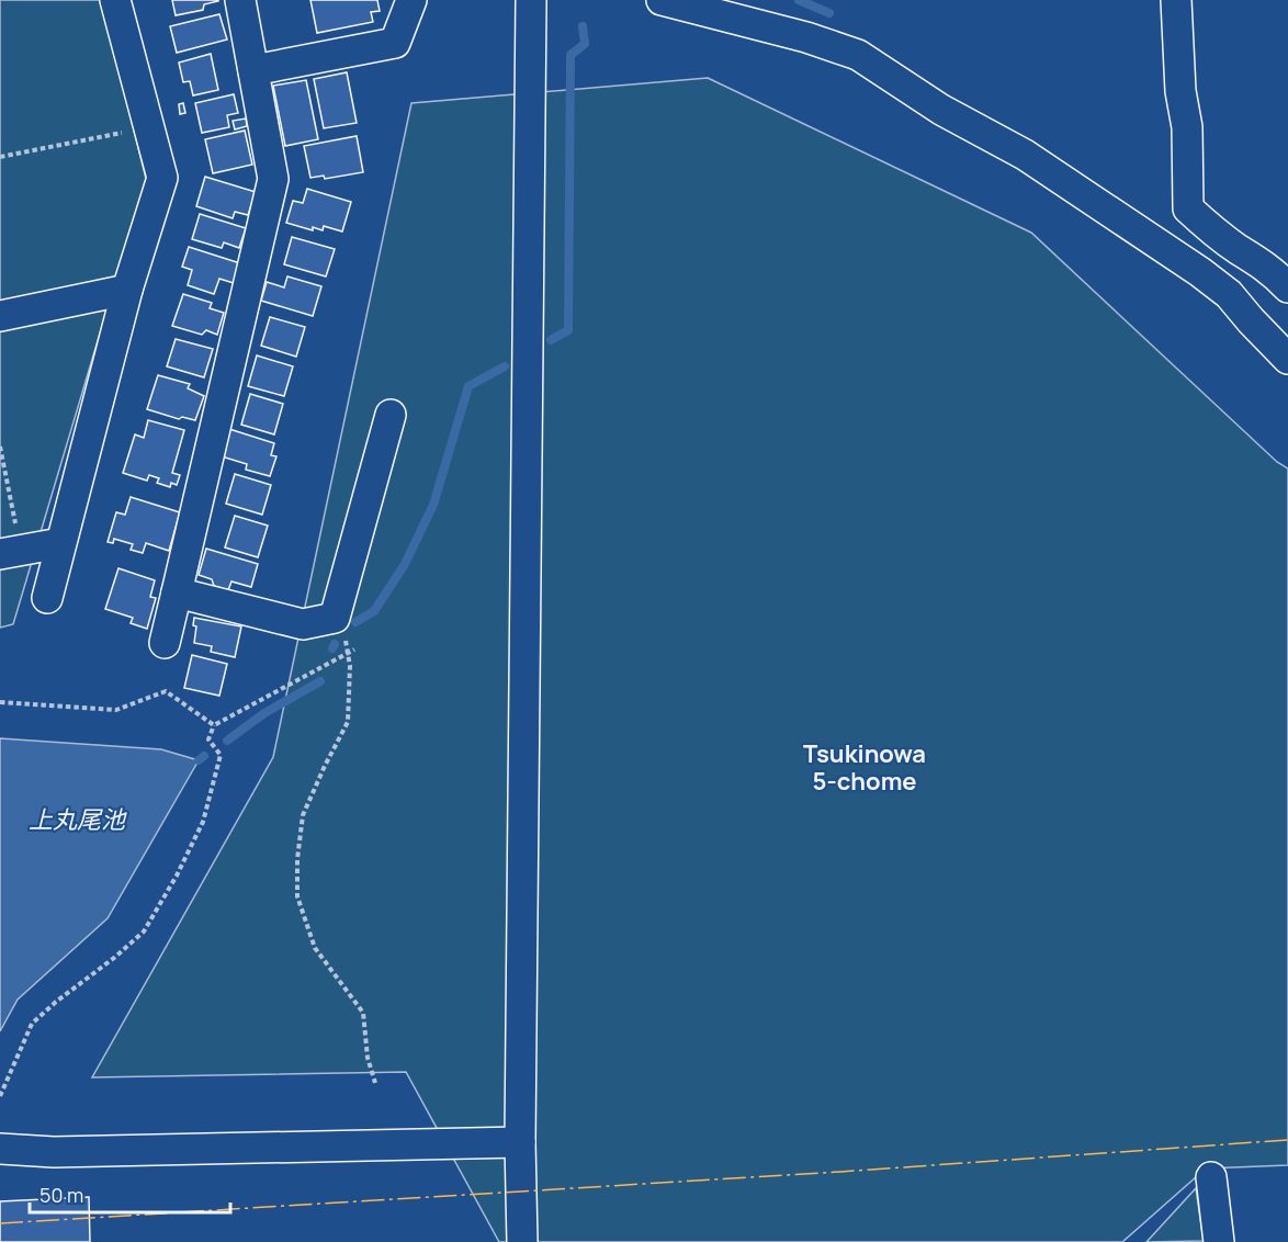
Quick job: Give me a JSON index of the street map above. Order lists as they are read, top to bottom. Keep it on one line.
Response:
{"districts":["Tsukinowa 5-chome"],"water":["上丸尾池"],"scale_bar":"50 m"}
